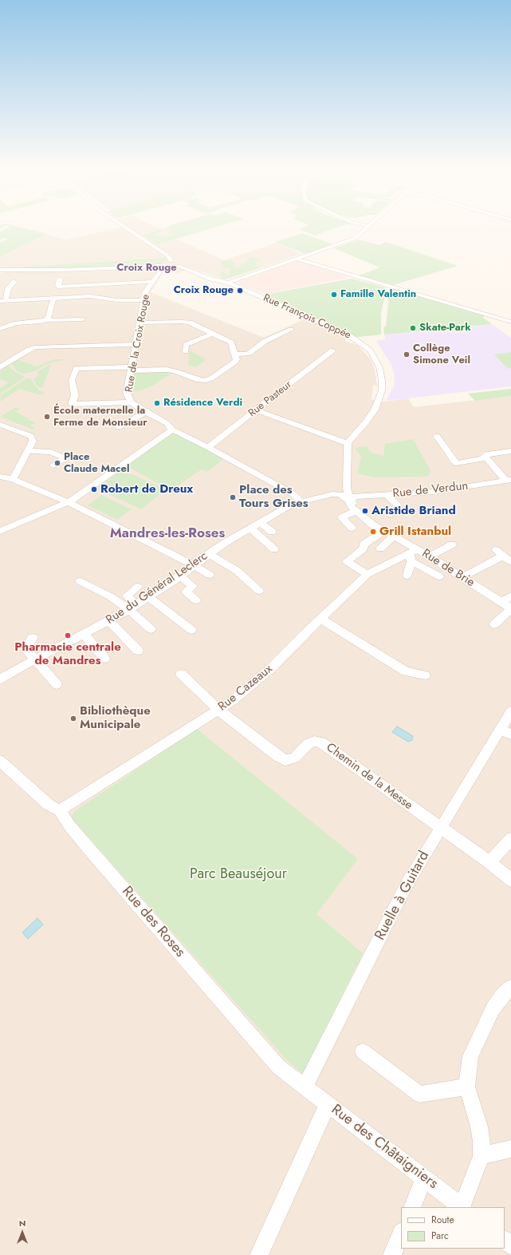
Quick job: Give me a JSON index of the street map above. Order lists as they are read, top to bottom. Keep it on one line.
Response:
{"streets":{"street":["Rue François Coppée","Rue de la Croix Rouge","Rue Pasteur","Rue de Verdun","Rue de Brie","Rue du Général Leclerc","Rue Cazeaux","Chemin de la Messe","Ruelle à Guitard","Rue des Roses","Rue des Châtaigniers"]},"crossings":[["Rue François Coppée","Rue de la Croix Rouge"],["Rue de Verdun","Rue de Brie"],["Rue de Verdun","Rue du Général Leclerc"],["Rue de Brie","Rue du Général Leclerc"],["Rue de Brie","Rue Cazeaux"],["Rue Cazeaux","Chemin de la Messe"],["Rue Cazeaux","Rue des Roses"],["Chemin de la Messe","Ruelle à Guitard"],["Ruelle à Guitard","Rue des Roses"],["Ruelle à Guitard","Rue des Châtaigniers"],["Rue des Roses","Rue des Châtaigniers"]],"districts":["Croix Rouge","Mandres-les-Roses"],"parks":["Parc Beauséjour"],"places":["Croix Rouge","Famille Valentin","Skate-Park","Collège Simone Veil","Résidence Verdi","École maternelle la Ferme de Monsieur","Place Claude Macel","Robert de Dreux","Place des Tours Grises","Aristide Briand","Grill Istanbul","Pharmacie centrale de Mandres","Bibliothèque Municipale"],"legend":["Route","Parc"],"north":"top"}
